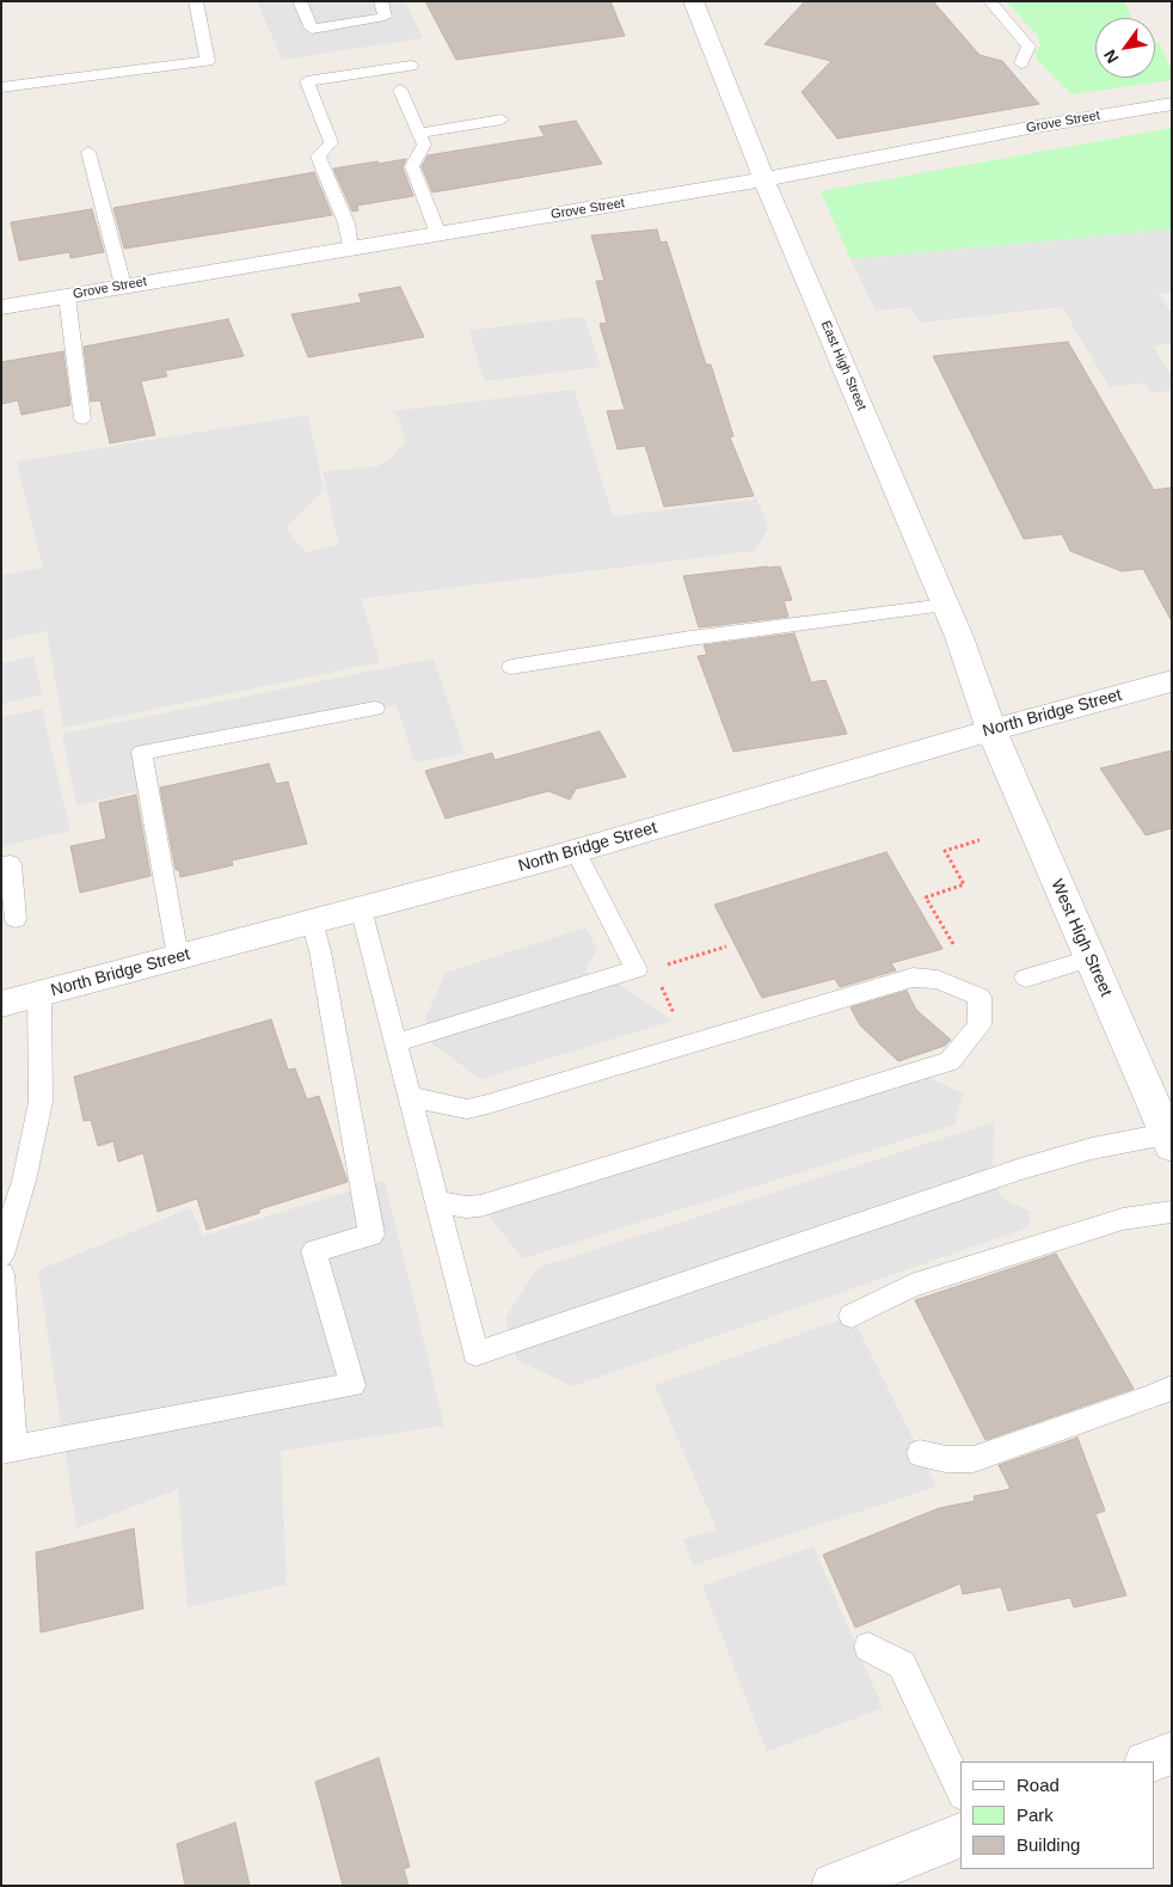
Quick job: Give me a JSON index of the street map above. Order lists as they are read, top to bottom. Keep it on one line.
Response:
{"streets":{"street":["Grove Street","East High Street","North Bridge Street","West High Street"]},"crossings":[["Grove Street","East High Street"],["East High Street","North Bridge Street"],["East High Street","West High Street"],["North Bridge Street","West High Street"]],"legend":["Road","Park","Building"],"north":"bottom left"}
